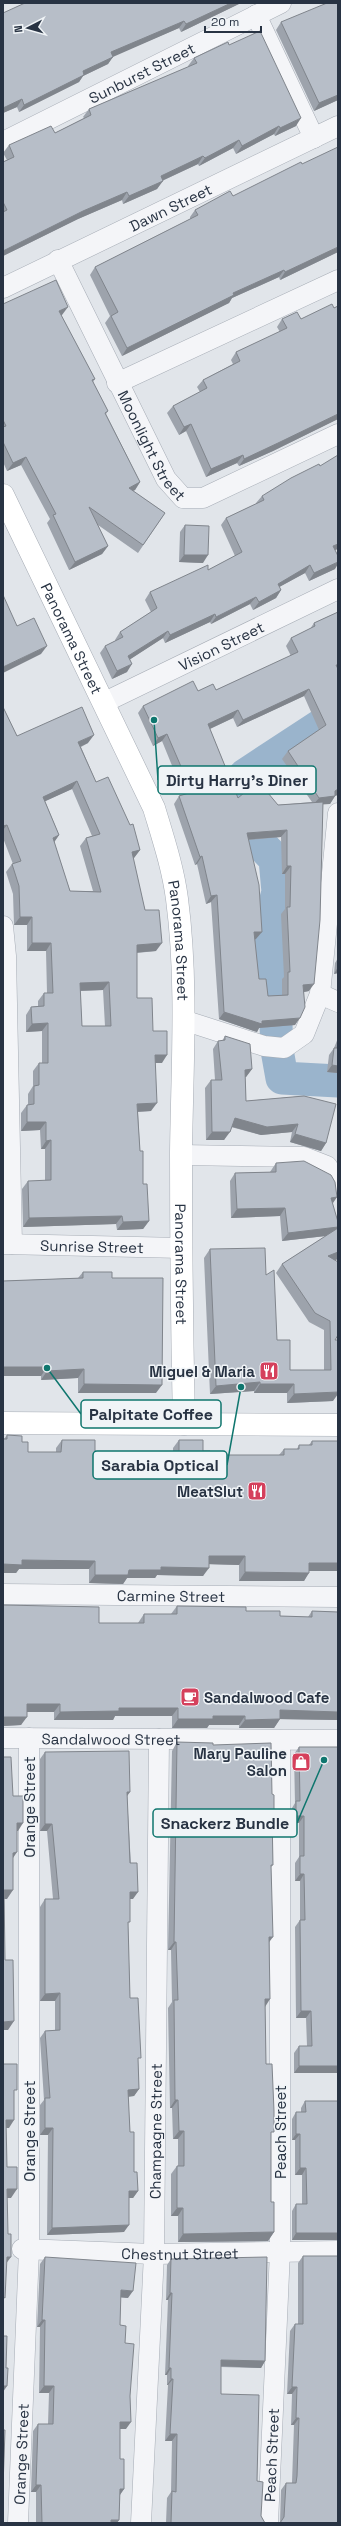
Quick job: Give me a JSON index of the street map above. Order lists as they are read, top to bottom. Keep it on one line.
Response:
{"streets":{"street":["Sunburst Street","Dawn Street","Moonlight Street","Panorama Street","Vision Street","Sunrise Street","Carmine Street","Sandalwood Street","Orange Street","Champagne Street","Peach Street","Chestnut Street"]},"crossings":[["Dawn Street","Moonlight Street"],["Panorama Street","Vision Street"],["Panorama Street","Sunrise Street"],["Sandalwood Street","Orange Street"],["Sandalwood Street","Champagne Street"],["Sandalwood Street","Peach Street"],["Orange Street","Chestnut Street"],["Champagne Street","Chestnut Street"],["Peach Street","Chestnut Street"]],"places":{"other":["Dirty Harry's Diner","Palpitate Coffee","Sarabia Optical","Snackerz Bundle"],"restaurant":["Miguel & Maria","MeatSlut"],"cafe":["Sandalwood Cafe"],"shop":["Mary Pauline Salon"]},"scale_bar":"20 m","north":"left"}
